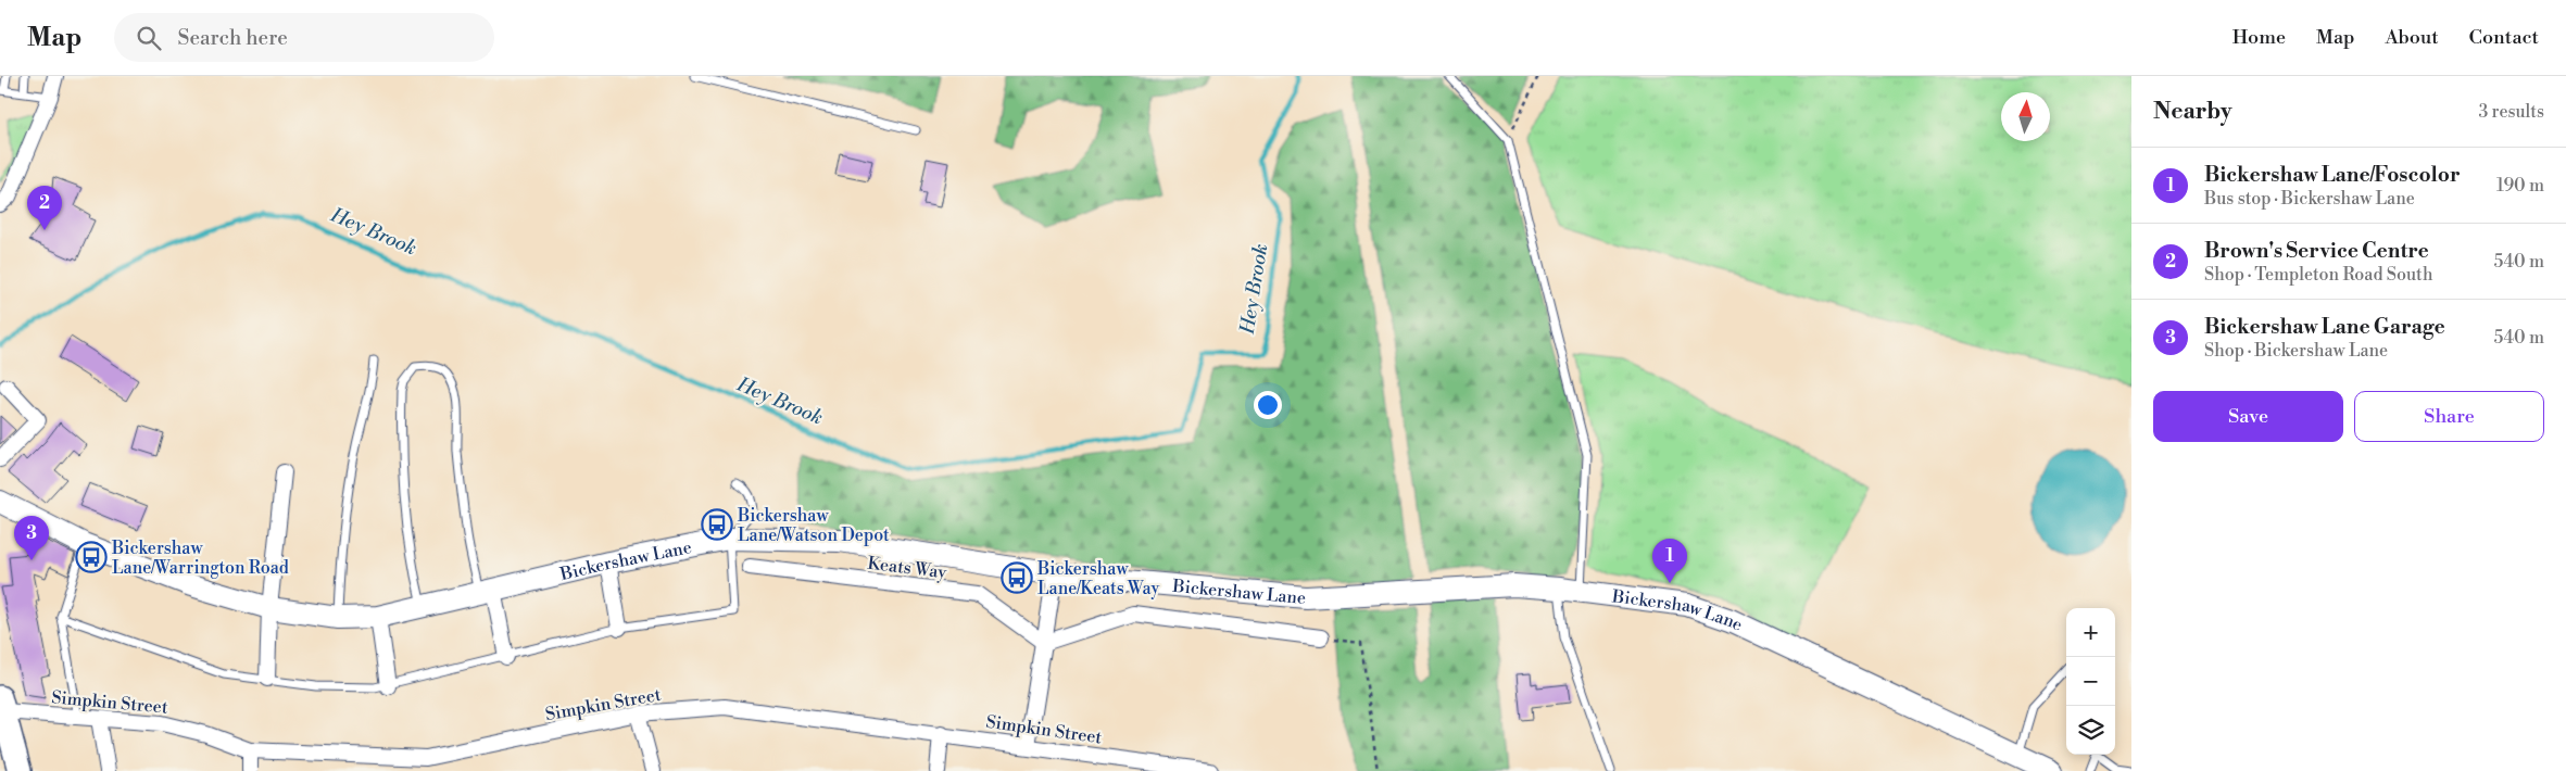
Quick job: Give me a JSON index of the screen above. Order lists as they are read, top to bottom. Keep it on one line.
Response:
{"streets":{"main road":["Bickershaw Lane"],"street":["Keats Way","Simpkin Street"]},"water":["Hey Brook"],"places":{"bus stop":["Bickershaw Lane/Watson Depot","Bickershaw Lane/Warrington Road","Bickershaw Lane/Keats Way"]},"north":"top","page":{"header":"Map","search":"Search here","nav":["Home","Map","About","Contact"],"heading":["Nearby","3 results"],"list":[{"mark":"1","name":"Bickershaw Lane/Foscolor","note":"Bus stop · Bickershaw Lane","value":"190 m"},{"mark":"2","name":"Brown's Service Centre","note":"Shop · Templeton Road South","value":"540 m"},{"mark":"3","name":"Bickershaw Lane Garage","note":"Shop · Bickershaw Lane","value":"540 m"}],"pins":["2","3","1"],"buttons":["Save","Share"],"map_buttons":["+","−"]}}
